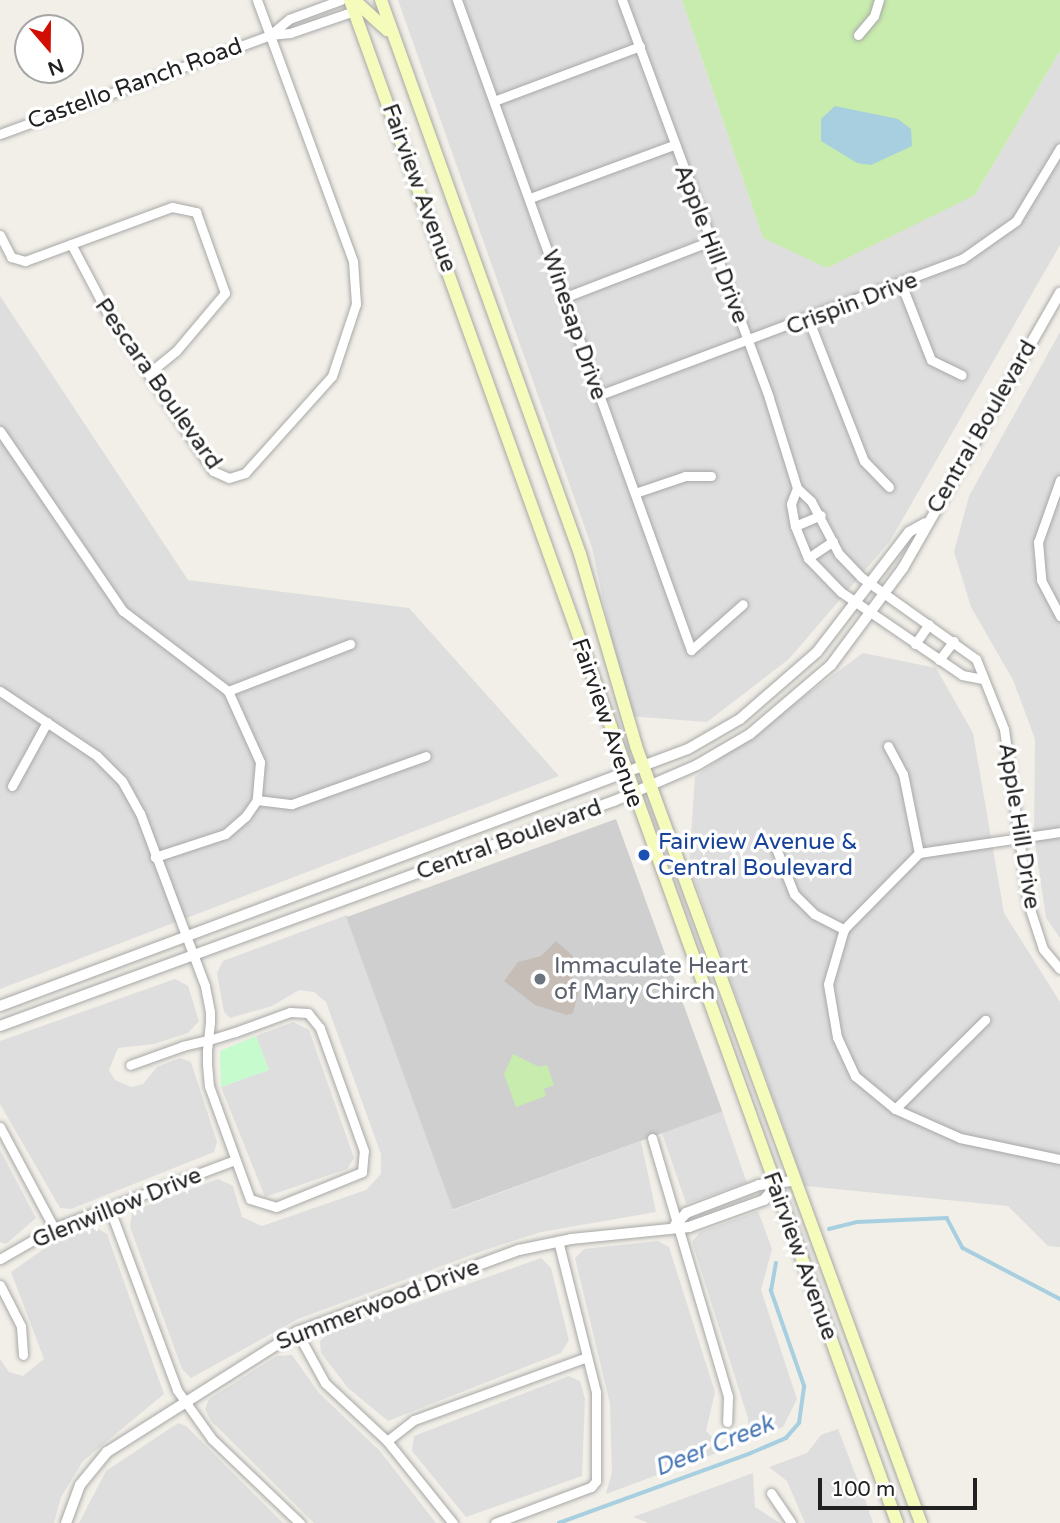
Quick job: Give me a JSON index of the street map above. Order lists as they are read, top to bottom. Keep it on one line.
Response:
{"streets":{"main road":["Fairview Avenue"],"street":["Castello Ranch Road","Apple Hill Drive","Crispin Drive","Winesap Drive","Pescara Boulevard","Central Boulevard","Glenwillow Drive","Summerwood Drive"]},"crossings":[["Castello Ranch Road","Fairview Avenue"],["Castello Ranch Road","Pescara Boulevard"],["Fairview Avenue","Central Boulevard"],["Fairview Avenue","Summerwood Drive"],["Apple Hill Drive","Crispin Drive"],["Apple Hill Drive","Central Boulevard"],["Crispin Drive","Winesap Drive"]],"water":["Deer Creek"],"places":["Fairview Avenue & Central Boulevard","Immaculate Heart of Mary Chirch"],"scale_bar":"100 m","north":"bottom"}
